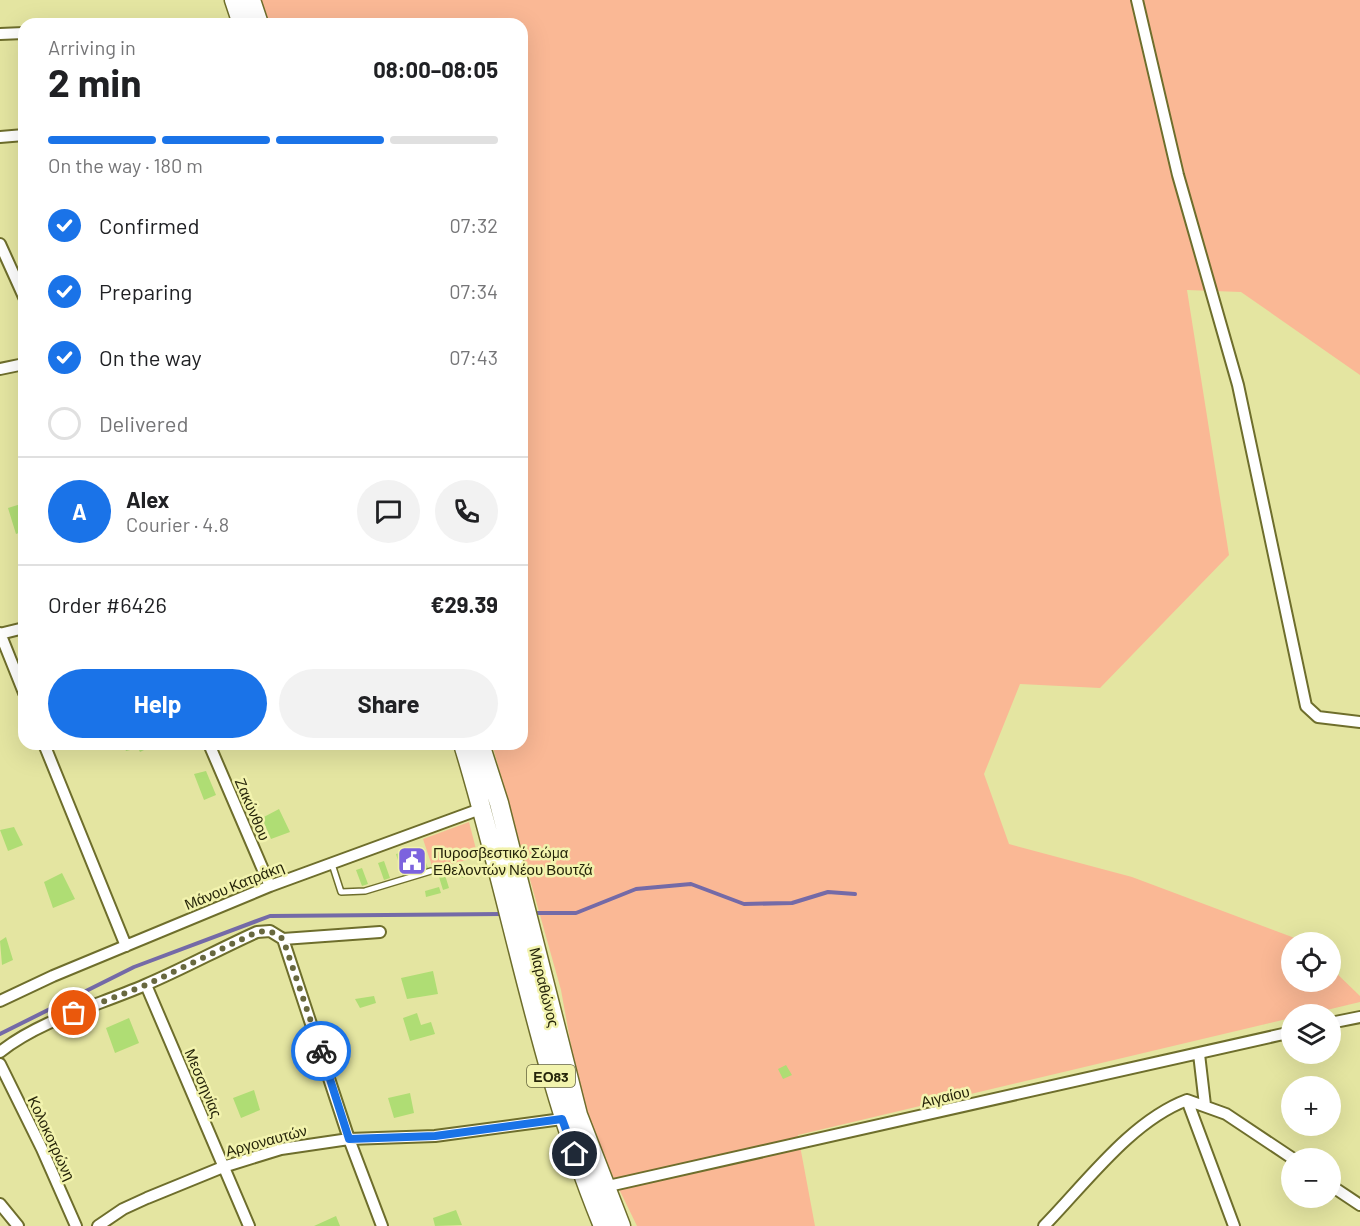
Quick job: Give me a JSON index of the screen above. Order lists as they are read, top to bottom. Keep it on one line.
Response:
{"streets":{"main road":["Μαραθώνος","ΕΟ83"],"street":["Ζακύνθου","Μάνου Κατράκη","Μεσσηνίας","Αιγαίου","Κολοκοτρώνη","Αργοναυτών"]},"crossings":[["Ζακύνθου","Μάνου Κατράκη"],["Μάνου Κατράκη","Μαραθώνος"],["Μαραθώνος","Αιγαίου"],["Μαραθώνος","Αργοναυτών"],["Μεσσηνίας","Αργοναυτών"]],"places":{"public building":["Πυροσβεστικό Σώμα Εθελοντών Νέου Βουτζά"]},"page":{"heading":["2 min","Arriving in","08:00–08:05"],"panel":["Alex","Courier · 4.8","Order #6426","€29.39"],"bar":"On the way · 180 m","list":[["Confirmed","07:32"],["Preparing","07:34"],["On the way","07:43"],"Delivered"],"round":"A","buttons":["Help","Share"],"map_buttons":["+","−"]}}
